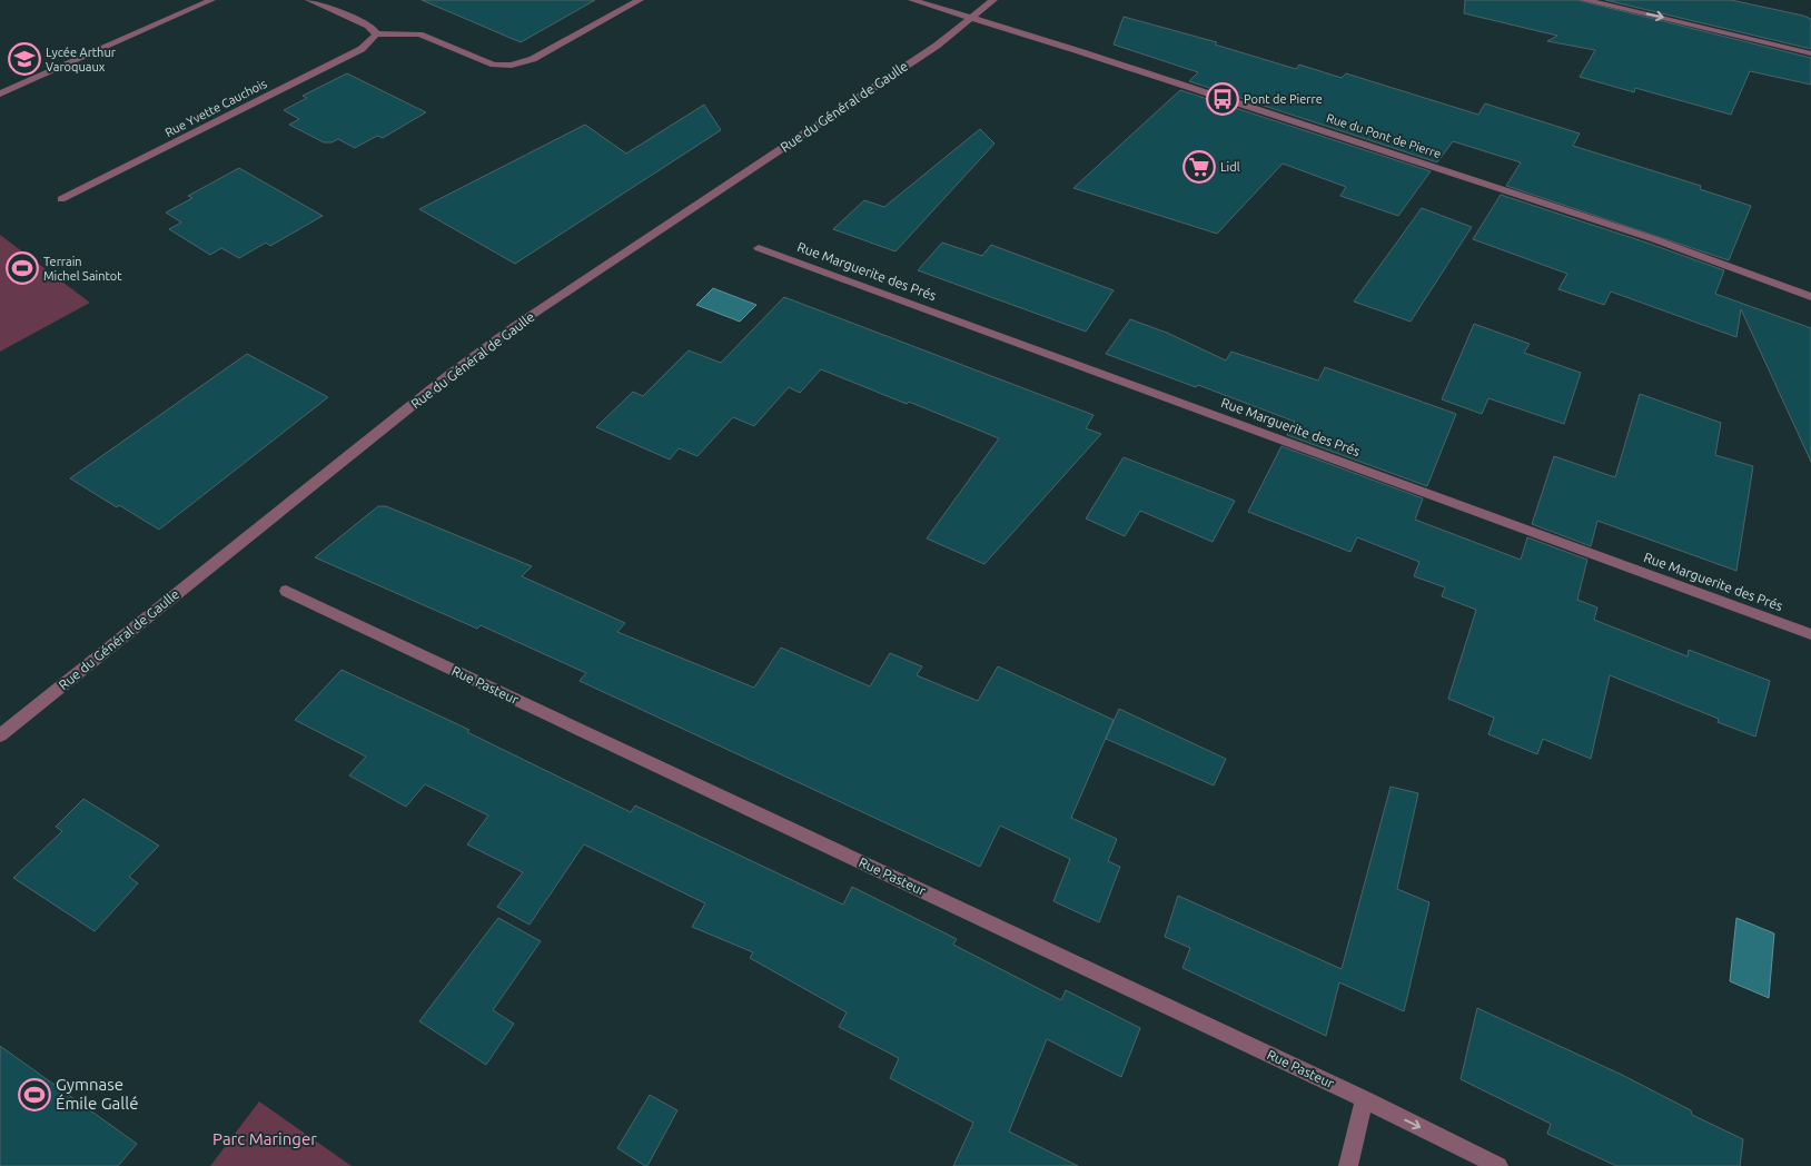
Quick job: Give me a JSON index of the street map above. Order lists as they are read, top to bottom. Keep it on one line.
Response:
{"streets":{"street":["Rue du Général de Gaulle","Rue Yvette Cauchois","Rue du Pont de Pierre","Rue Marguerite des Prés","Rue Pasteur"]},"crossings":[["Rue du Général de Gaulle","Rue du Pont de Pierre"]],"parks":["Parc Maringer"],"places":{"school or university":["Lycée Arthur Varoquaux"],"bus stop":["Pont de Pierre"],"supermarket":["Lidl"],"sports":["Terrain Michel Saintot","Gymnase Émile Gallé"]}}
